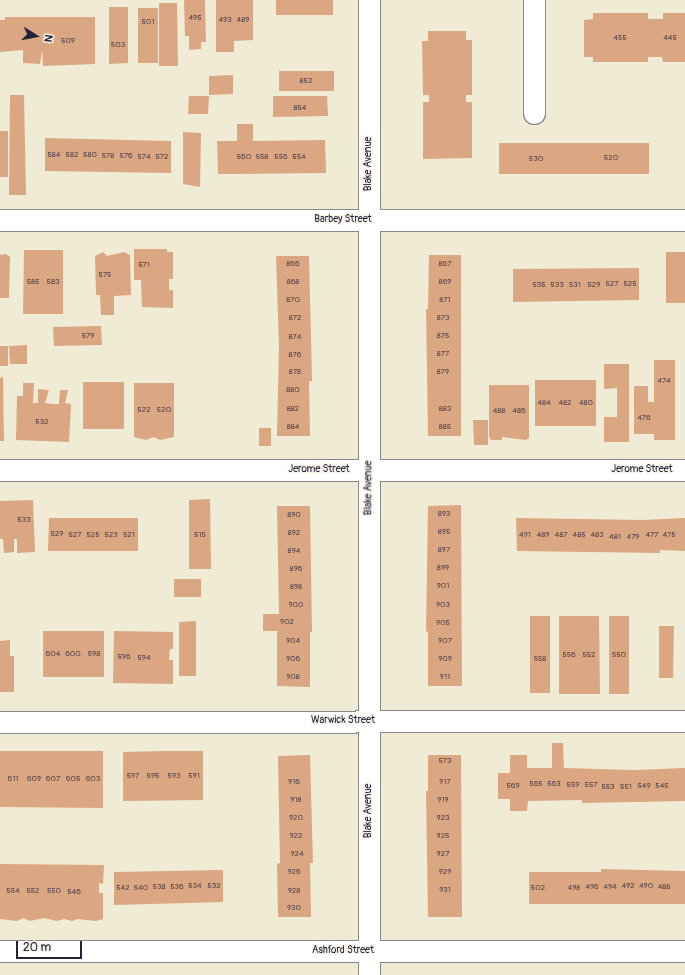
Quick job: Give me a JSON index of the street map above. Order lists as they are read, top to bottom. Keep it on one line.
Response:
{"streets":{"street":["Blake Avenue","Barbey Street","Jerome Street","Warwick Street","Ashford Street"]},"crossings":[["Blake Avenue","Barbey Street"],["Blake Avenue","Jerome Street"],["Blake Avenue","Warwick Street"],["Blake Avenue","Ashford Street"]],"house_numbers":["495","493","489","501","455","445","509","503","852","854","584","582","580","578","576","574","572","560","558","556","554","520","530","866","867","571","575","585","583","868","869","527","525","535","533","531","529","870","871","872","873","579","875","874","877","876","878","879","474","880","484","482","480","882","883","522","520","488","486","476","532","884","885","893","890","533","895","892","529","527","525","523","521","515","491","489","487","485","483","477","475","481","479","897","894","899","896","901","898","900","903","902","905","904","907","604","600","598","556","552","550","596","594","906","909","558","908","911","573","597","595","593","591","611","609","607","605","603","916","917","565","563","559","557","569","549","545","553","551","918","919","920","923","922","925","924","927","926","929","534","532","492","490","538","536","496","494","488","542","540","502","498","931","554","552","550","928","546","930"],"scale_bar":"20 m","north":"right"}
